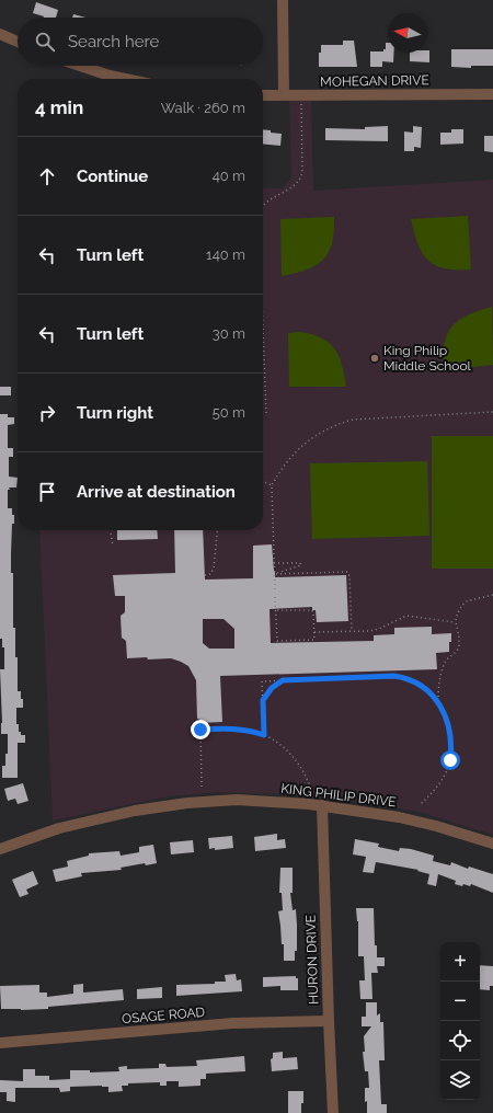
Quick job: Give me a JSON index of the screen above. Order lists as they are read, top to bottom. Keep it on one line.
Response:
{"streets":{"street":["MOHEGAN DRIVE","KING PHILIP DRIVE","HURON DRIVE","OSAGE ROAD"]},"crossings":[["KING PHILIP DRIVE","HURON DRIVE"],["HURON DRIVE","OSAGE ROAD"]],"places":["King Philip Middle School"],"north":"left","page":{"search":"Search here","heading":["4 min","Walk · 260 m"],"list":[["Continue","40 m"],["Turn left","140 m"],["Turn left","30 m"],["Turn right","50 m"],"Arrive at destination"],"map_buttons":["+","−"]}}
